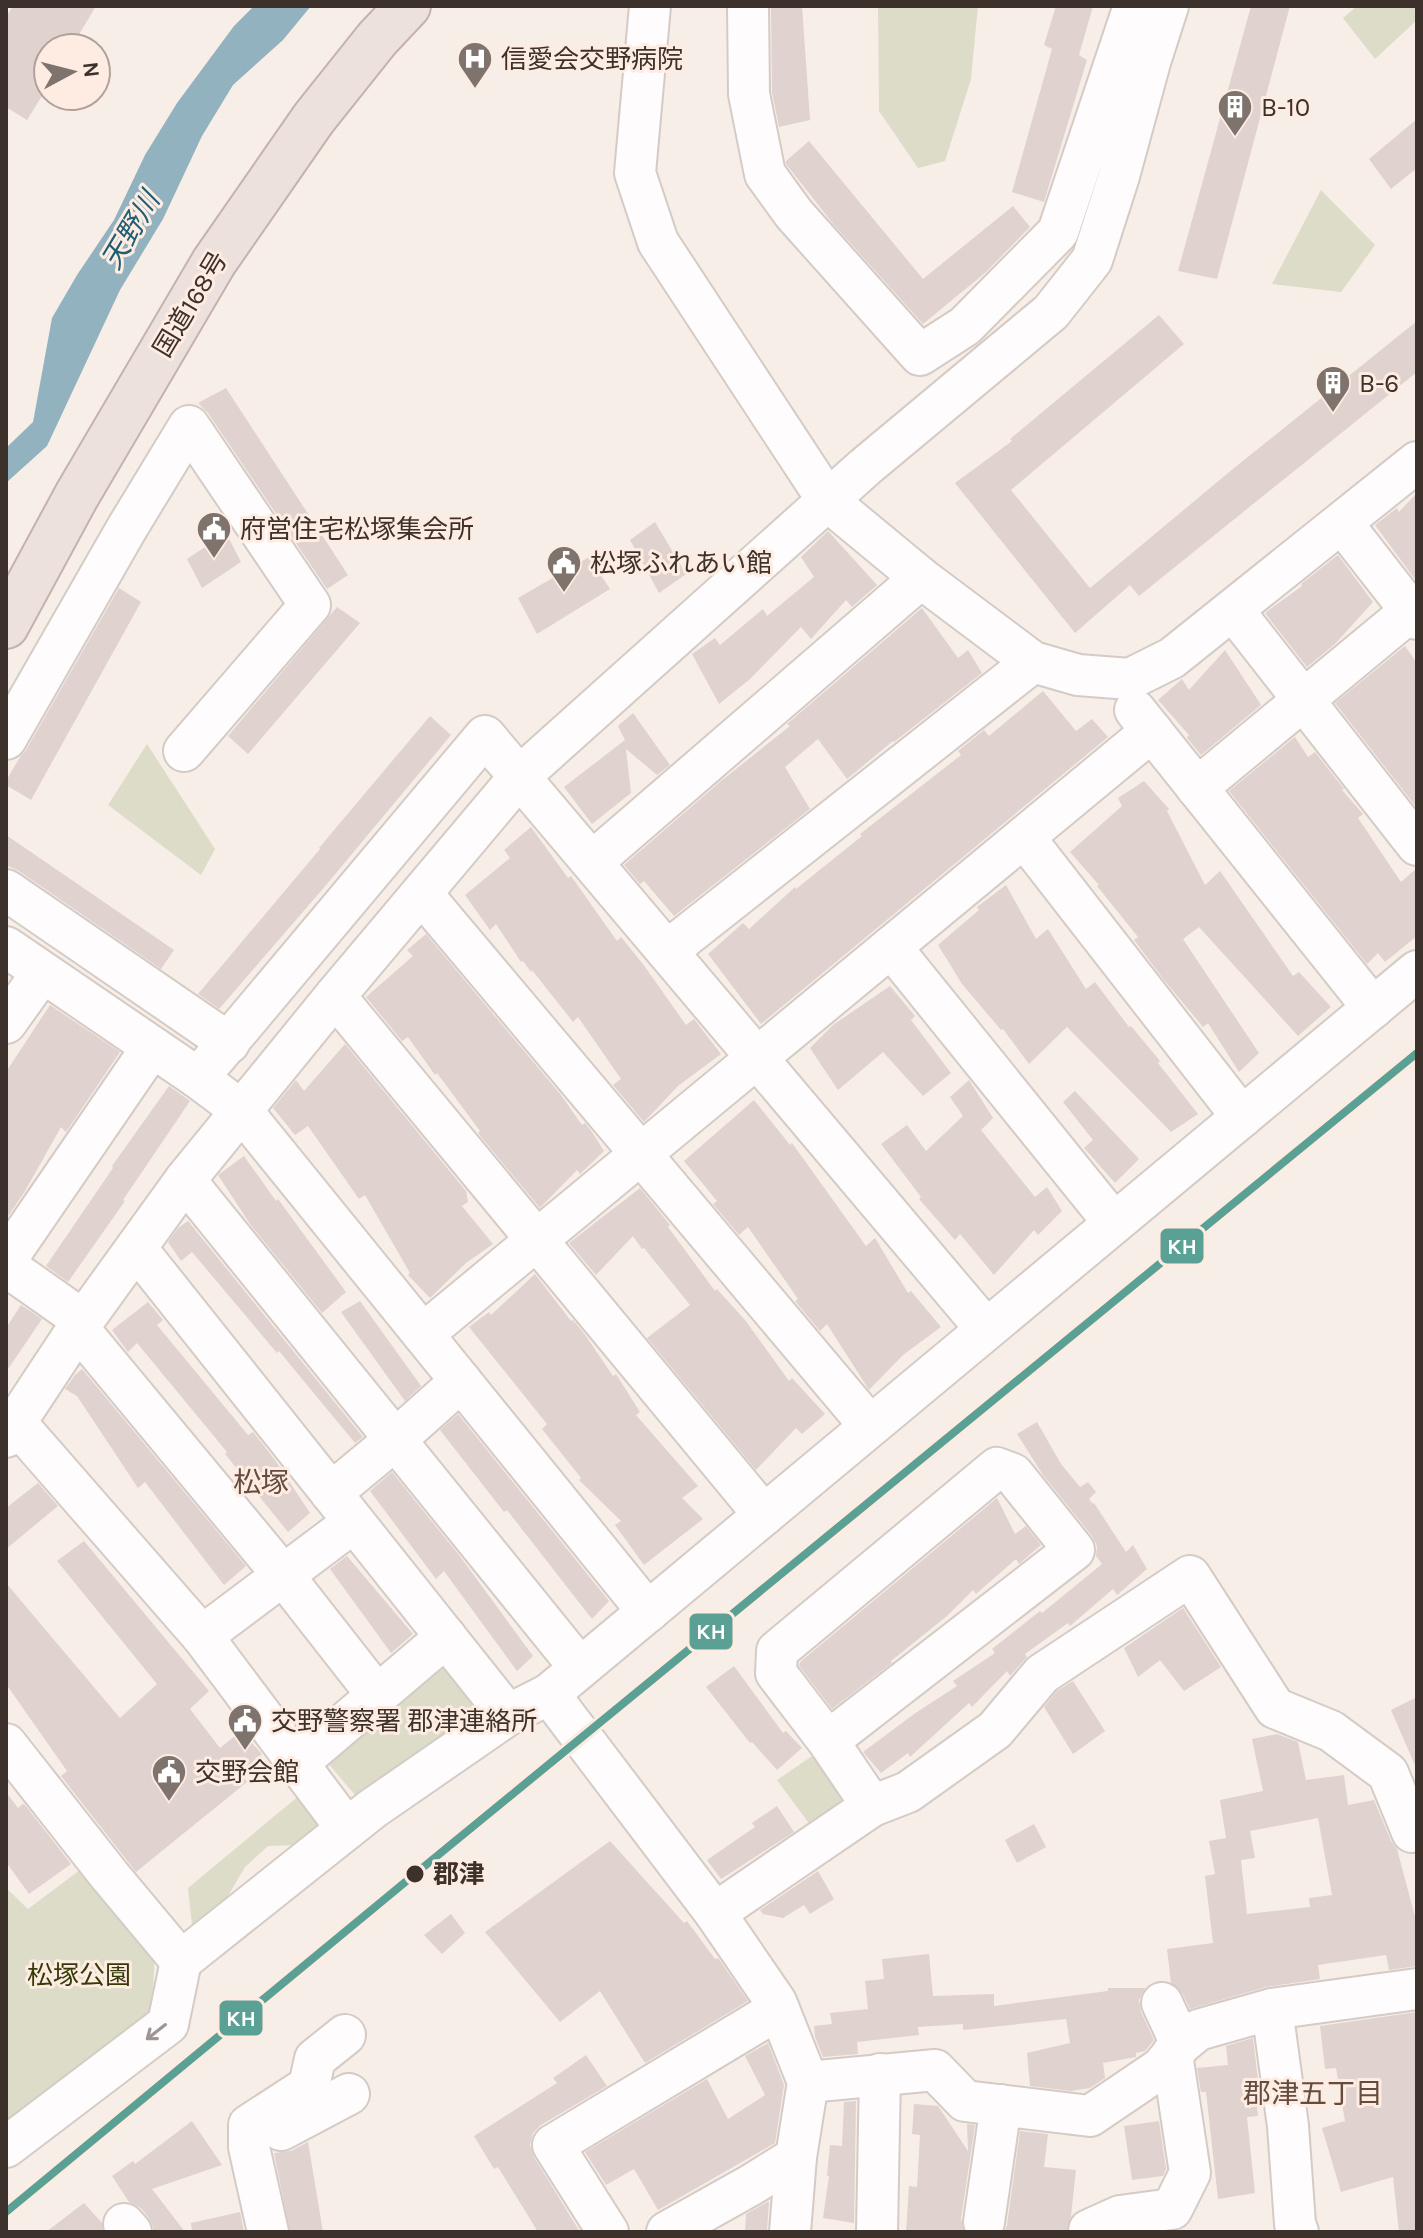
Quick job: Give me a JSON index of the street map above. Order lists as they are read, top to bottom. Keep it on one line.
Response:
{"streets":{"highway":["国道168号"]},"districts":["松塚","郡津五丁目"],"water":["天野川"],"parks":["松塚公園"],"places":{"hospital":["信愛会交野病院"],"building":["B-10","B-6"],"public building":["府営住宅松塚集会所","松塚ふれあい館","交野警察署 郡津連絡所","交野会館"],"other":["郡津"]},"lines":["transit line KH"],"north":"right"}
